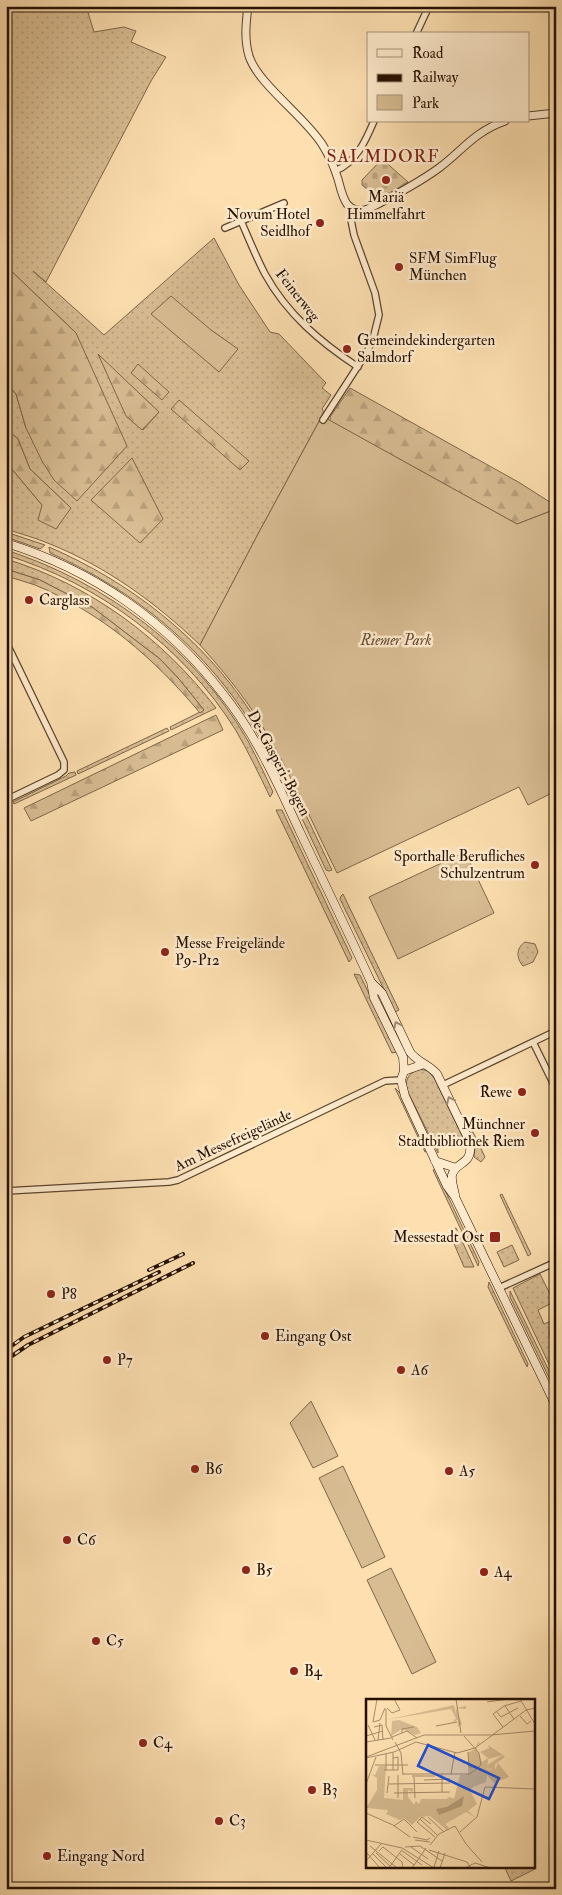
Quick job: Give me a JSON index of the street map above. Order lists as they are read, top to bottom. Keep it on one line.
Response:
{"streets":{"main road":["De-Gasperi-Bogen"],"street":["Feinerweg","Am Messefreigelände"]},"districts":["SALMDORF"],"parks":["Riemer Park"],"places":{"other":["Mariä Himmelfahrt","Novum Hotel Seidlhof","SFM SimFlug München","Gemeindekindergarten Salmdorf","Carglass","Sporthalle Berufliches Schulzentrum","Messe Freigelände P9-P12","Rewe","Münchner Stadtbibliothek Riem","P8","Eingang Ost","P7","A6","B6","A5","C6","B5","A4","C5","B4","C4","B3","C3","Eingang Nord"],"transit":["Messestadt Ost"]},"legend":["Road","Railway","Park"]}
